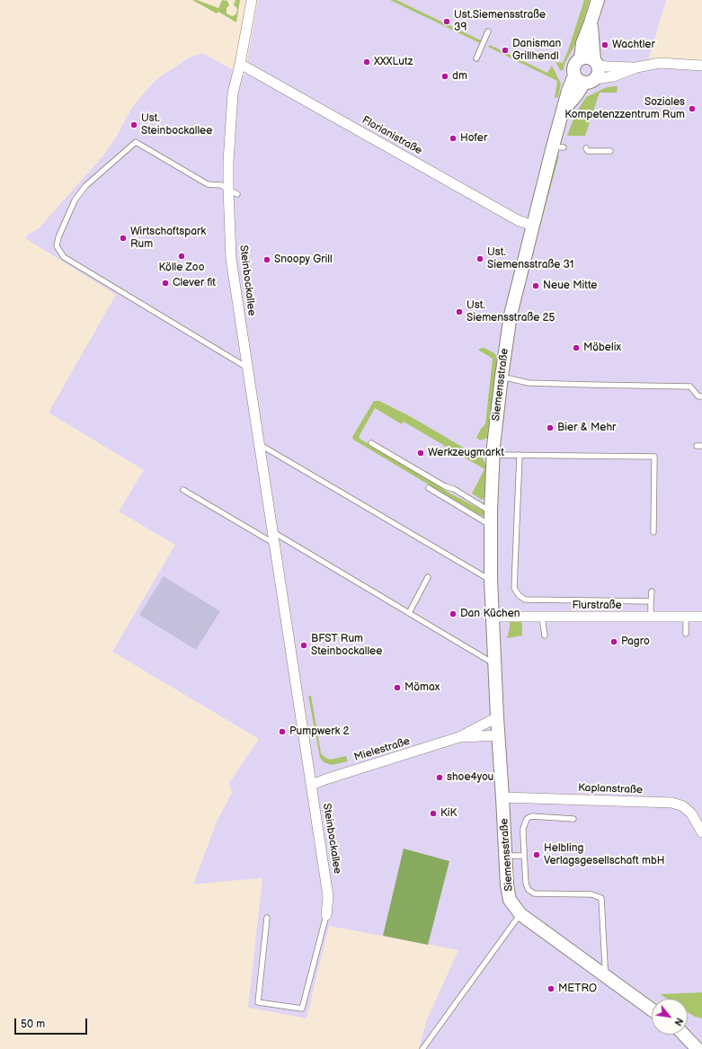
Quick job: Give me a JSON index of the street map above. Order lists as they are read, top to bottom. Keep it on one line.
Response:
{"streets":{"street":["Florianistraße","Steinbockallee","Siemensstraße","Flurstraße","Mielestraße","Kaplanstraße"]},"crossings":[["Florianistraße","Steinbockallee"],["Florianistraße","Siemensstraße"],["Steinbockallee","Mielestraße"],["Siemensstraße","Flurstraße"],["Siemensstraße","Mielestraße"],["Siemensstraße","Kaplanstraße"]],"places":["Ust.Siemensstraße 39","Wachtler","Danisman Grillhendl","XXXLutz","dm","Soziales Kompetenzzentrum Rum","Ust. Steinbockallee","Hofer","Wirtschaftspark Rum","Kölle Zoo","Ust. Siemensstraße 31","Snoopy Grill","Clever fit","Neue Mitte","Ust. Siemensstraße 25","Möbelix","Bier & Mehr","Werkzeugmarkt","Dan Küchen","Pagro","BFST Rum Steinbockallee","Mömax","Pumpwerk 2","shoe4you","KiK","Helbling Verlagsgesellschaft mbH","METRO"],"scale_bar":"50 m","north":"bottom right"}
